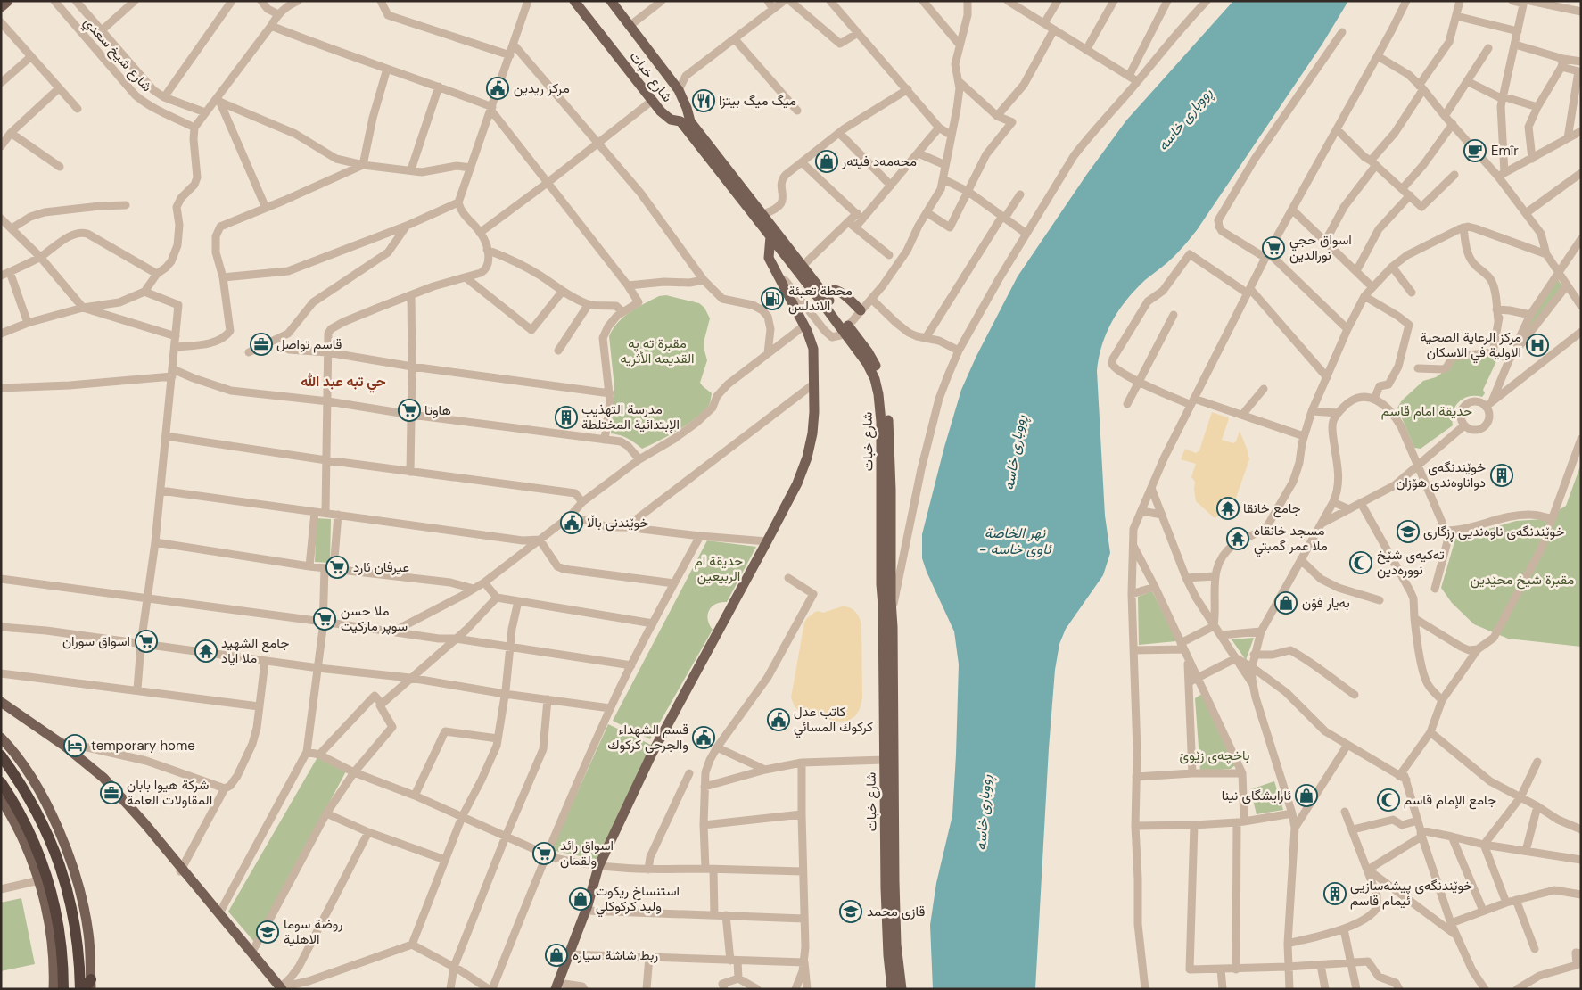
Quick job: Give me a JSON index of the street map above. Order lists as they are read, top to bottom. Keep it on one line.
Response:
{"streets":{"main road":["شارع خبات"],"street":["شارع شيخ سعدي"]},"districts":["حي تبه عبد الله"],"water":["ڕووباری خاسە","نهر الخاصة - ئاوی خاسە"],"parks":["مقبرة ته په القديمه الأثريه","حديقة امام قاسم","حديقة ام الربيعين","مقبرة شيخ محێدین","باخچەی زێوێ"],"places":{"public building":["مركز ريدين","خوێندنی باڵا","كاتب عدل كركوك المسائي","قسم الشهداء والجرحى كركوك"],"restaurant":["ميگ ميگ بيتزا"],"cafe":["Emîr"],"shop":["محەمەد فیتەر","بەیار فۆن","ئارایشگای نینا","استنساخ ريكوت وليد كركوكلي","ربط شاشة سياره"],"supermarket":["اسواق حجي نورالدين","هاوتا","عیرفان ئارد","ملا حسن سوپر ماركيت","اسواق سوران","اسواق رائد ولقمان"],"fuel station":["محطة تعبئة الاندلس"],"office":["قاسم تواصل","شركة هيوا بابان المقاولات العامة"],"hospital":["مركز الرعاية الصحية الاولية في الاسكان"],"building":["مدرسة التهذيب الإبتدائية المختلطة","خوێندنگەی دواناوەندی هۆزان","خوێندنگەی پیشەسازیی ئیمام قاسم"],"temple":["جامع خانقا","مسجد خانقاه ملا عمر گمبتي","جامع الشهيد ملا اياد"],"school or university":["خوێندنگەی ناوەندیی ڕزگاری","قازی محمد","روضة سوما الاهلية"],"mosque":["تەکیەی شێخ نوورەدین","جامع الإمام قاسم"],"hotel":["temporary home"]}}
